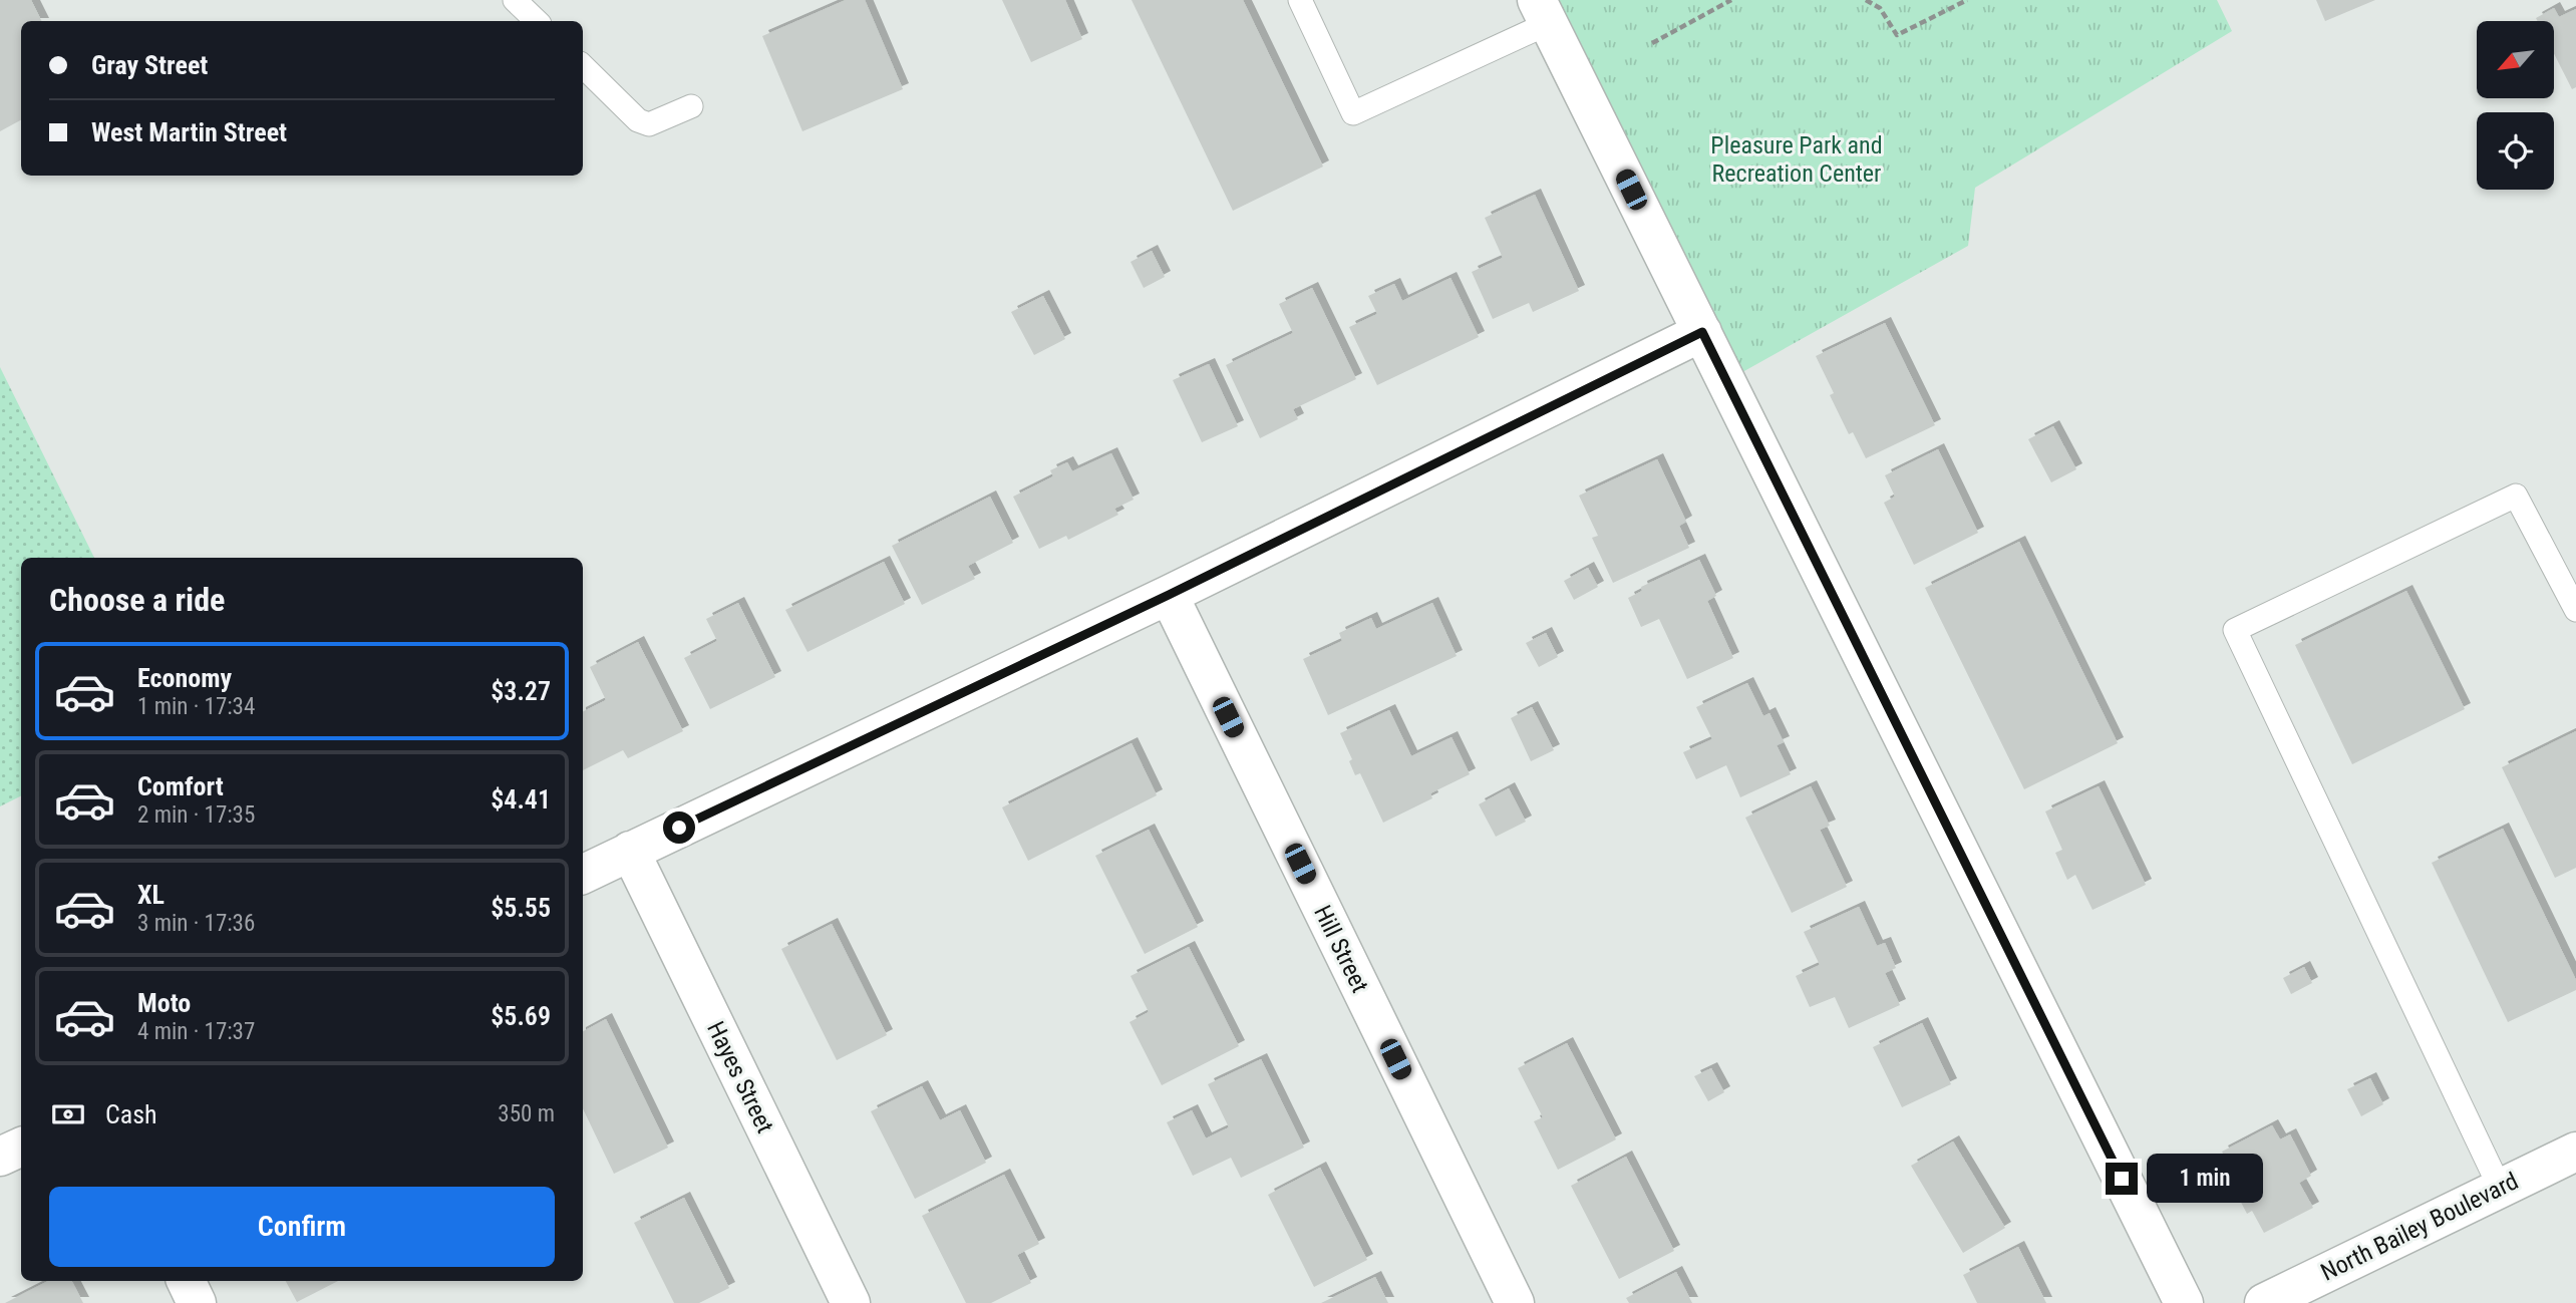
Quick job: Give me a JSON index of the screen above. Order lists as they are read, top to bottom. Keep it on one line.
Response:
{"streets":{"street":["Hill Street","Hayes Street","North Bailey Boulevard"]},"parks":["Pleasure Park and Recreation Center"],"north":"bottom left","page":{"banner":["Gray Street","West Martin Street"],"heading":"Choose a ride","list":[{"name":"Economy","note":"1 min · 17:34","value":"$3.27"},{"name":"Comfort","note":"2 min · 17:35","value":"$4.41"},{"name":"XL","note":"3 min · 17:36","value":"$5.55"},{"name":"Moto","note":"4 min · 17:37","value":"$5.69"}],"pay":["Cash","350 m"],"bubble":"1 min","buttons":"Confirm"}}
